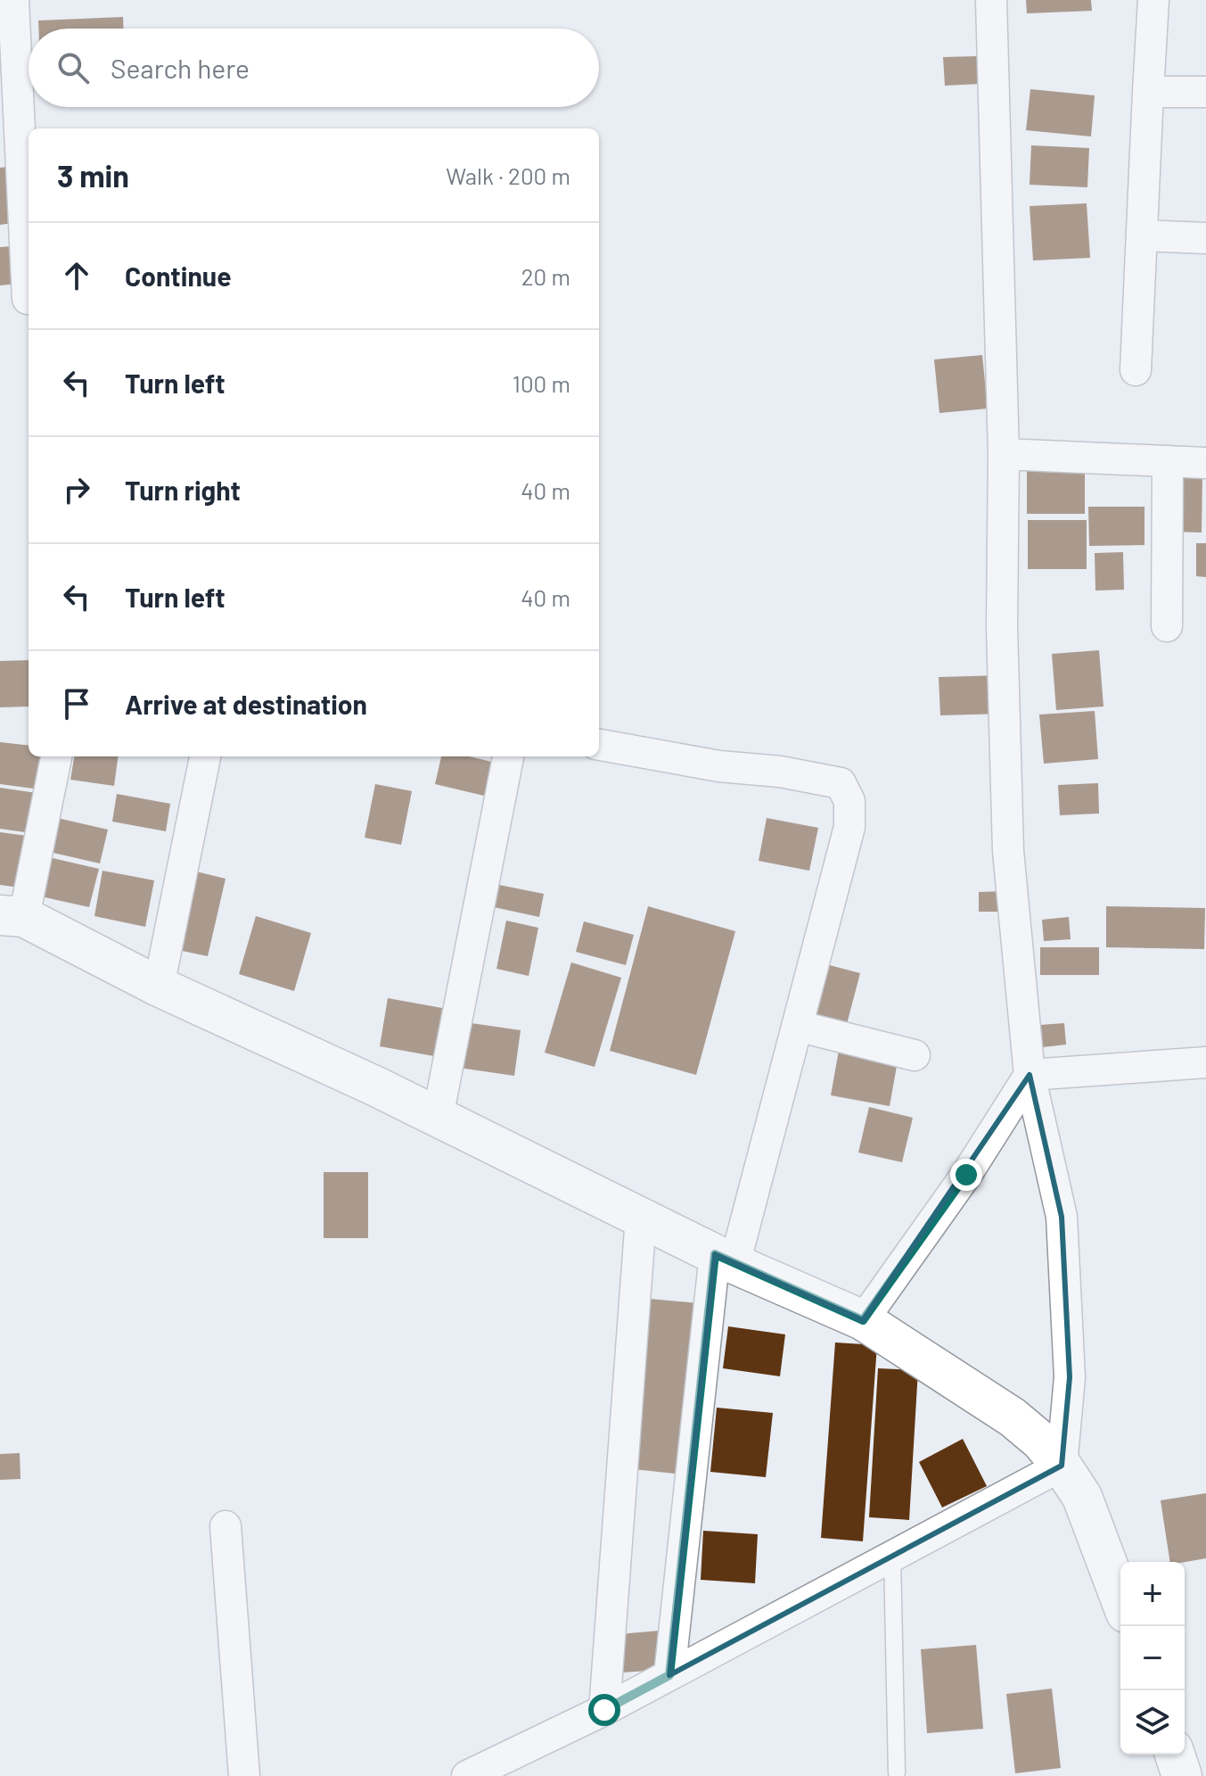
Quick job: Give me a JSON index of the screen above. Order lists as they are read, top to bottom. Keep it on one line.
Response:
{"page":{"search":"Search here","heading":["3 min","Walk · 200 m"],"list":[["Continue","20 m"],["Turn left","100 m"],["Turn right","40 m"],["Turn left","40 m"],"Arrive at destination"],"map_buttons":["+","−"]}}
